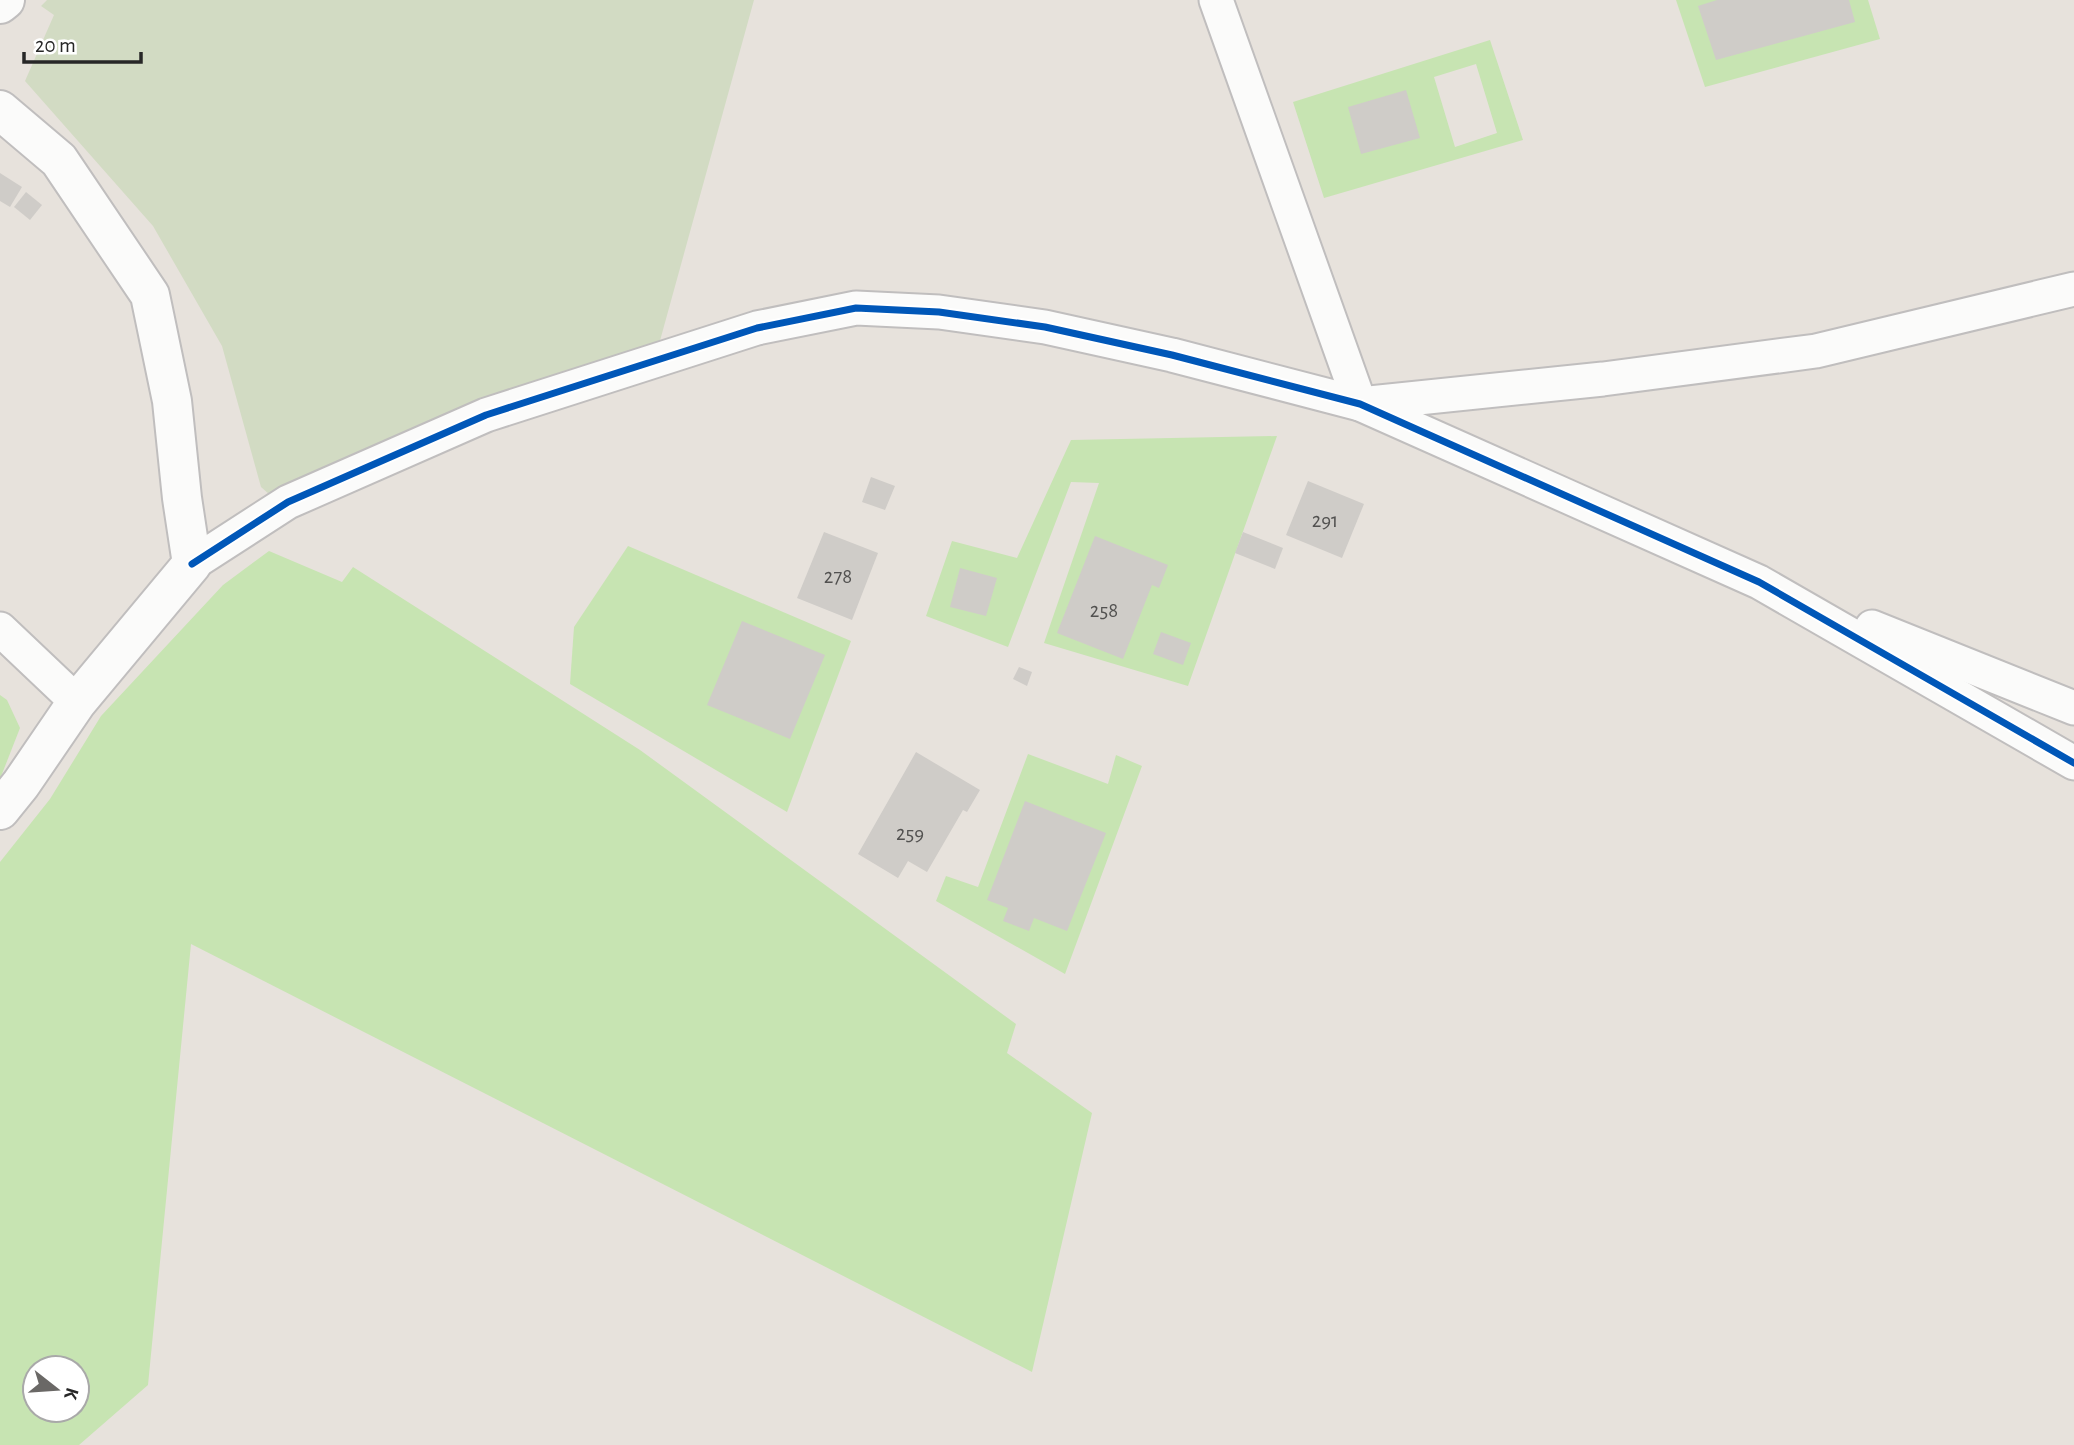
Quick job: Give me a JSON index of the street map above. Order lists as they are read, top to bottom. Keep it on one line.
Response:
{"house_numbers":["291","278","258","259"],"scale_bar":"20 m","north":"right"}
